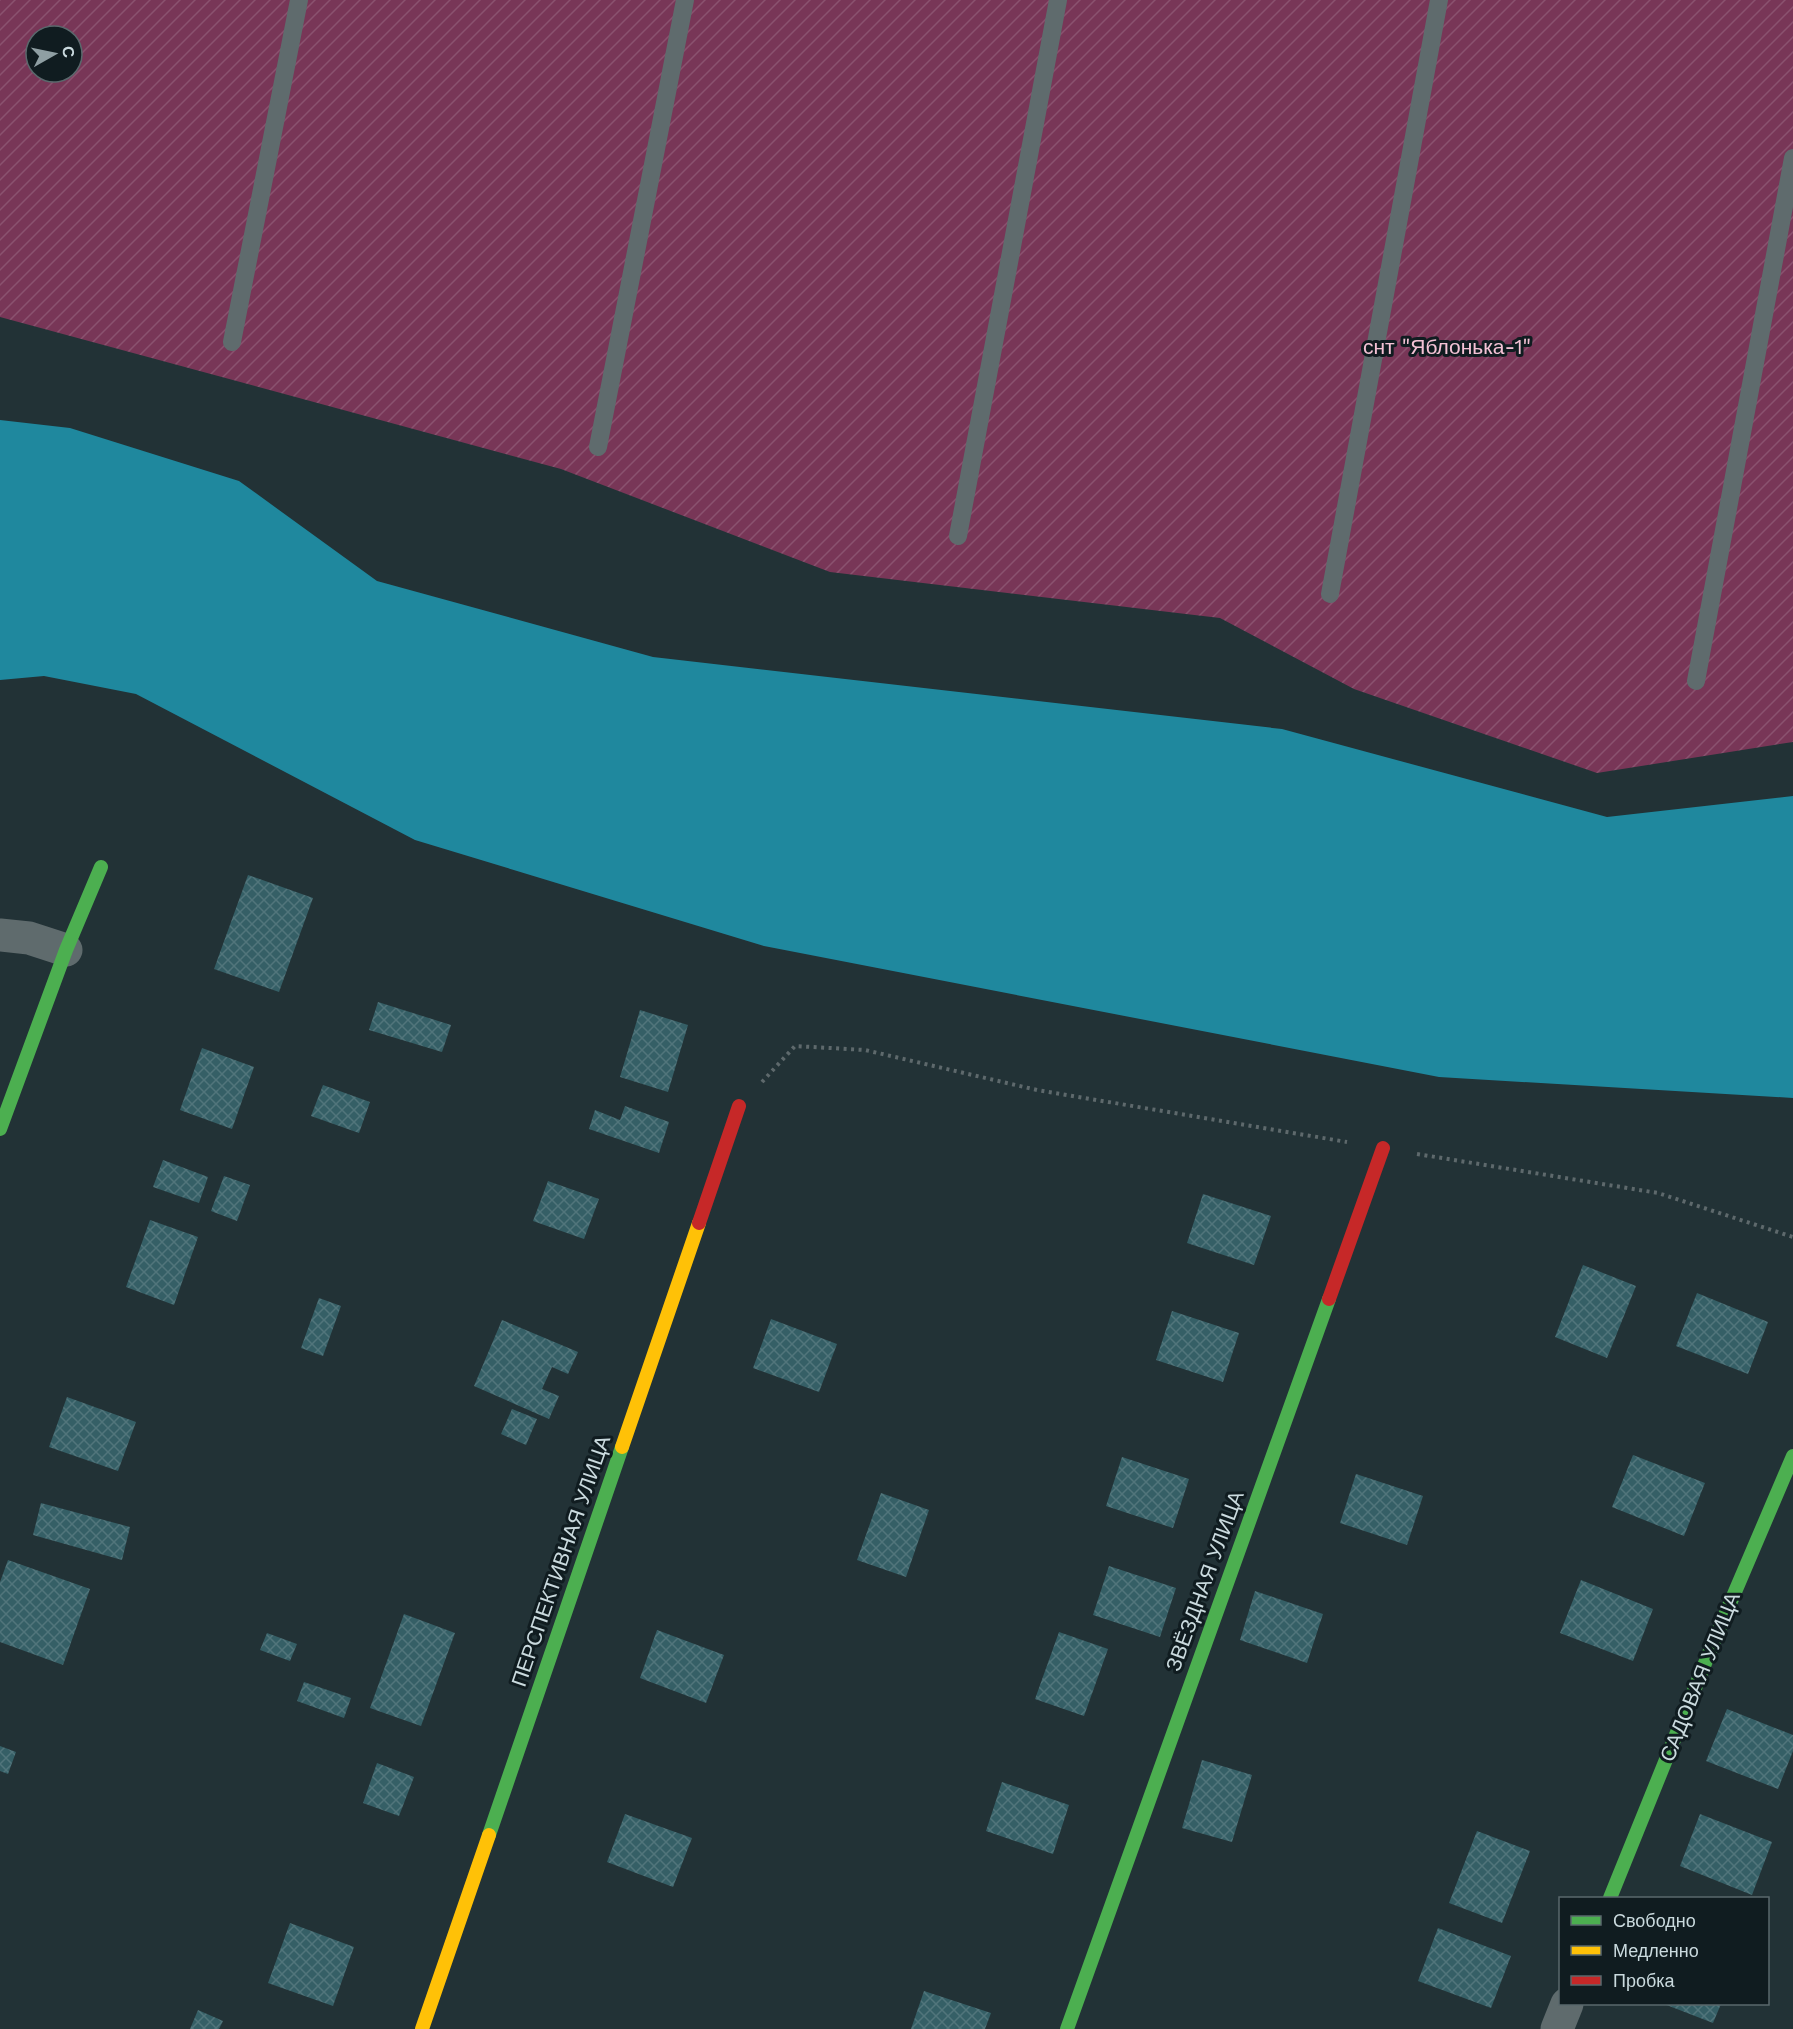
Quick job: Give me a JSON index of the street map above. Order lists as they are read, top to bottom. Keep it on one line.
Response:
{"streets":{"street":["ПЕРСПЕКТИВНАЯ УЛИЦА","ЗВЁЗДНАЯ УЛИЦА","САДОВАЯ УЛИЦА"]},"parks":["снт \"Яблонька-1\""],"legend":["Свободно","Медленно","Пробка"],"north":"right"}
